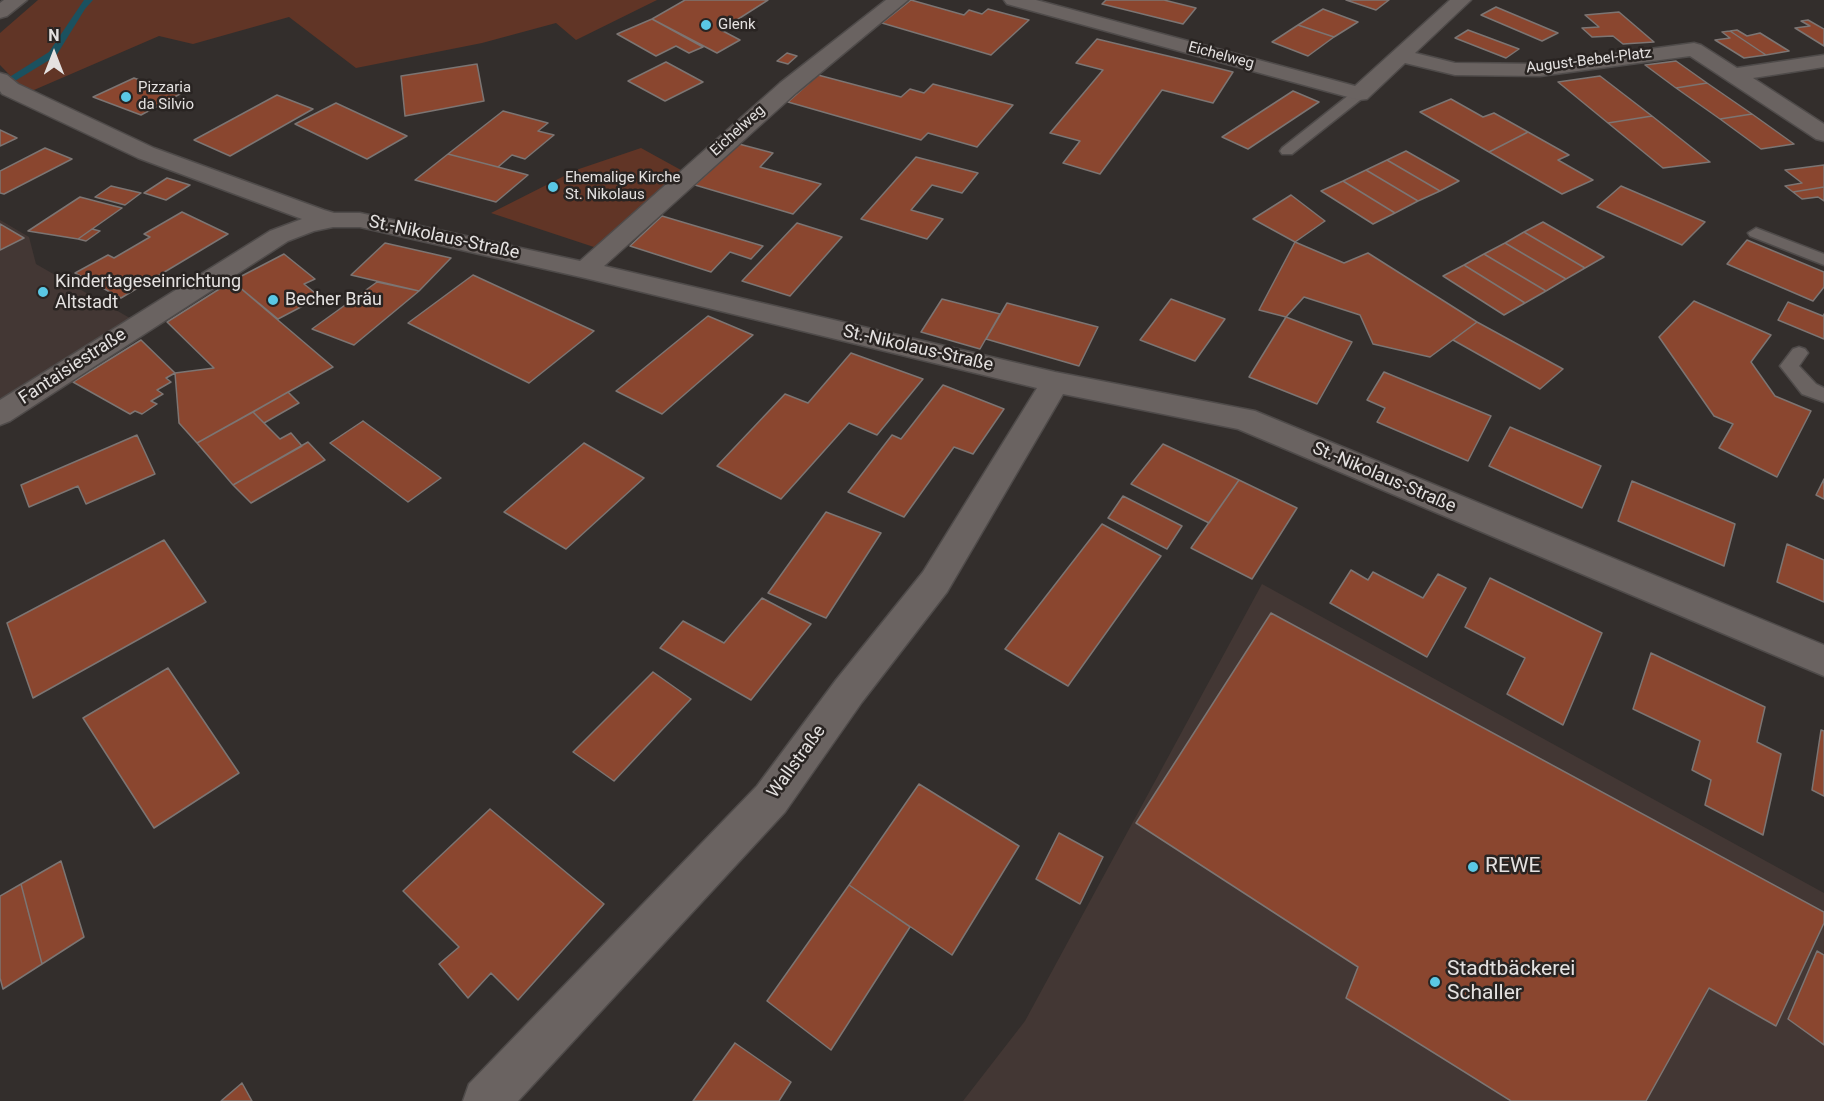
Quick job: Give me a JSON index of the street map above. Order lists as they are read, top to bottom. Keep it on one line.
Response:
{"streets":{"street":["Eichelweg","August-Bebel-Platz","St.-Nikolaus-Straße","Fantaisiestraße","Wallstraße"]},"crossings":[["Eichelweg","St.-Nikolaus-Straße"],["St.-Nikolaus-Straße","Fantaisiestraße"],["St.-Nikolaus-Straße","Wallstraße"]],"places":["Glenk","Pizzaria da Silvio","Ehemalige Kirche St. Nikolaus","Kindertageseinrichtung Altstadt","Becher Bräu","REWE","Stadtbäckerei Schaller"],"north":"top"}
